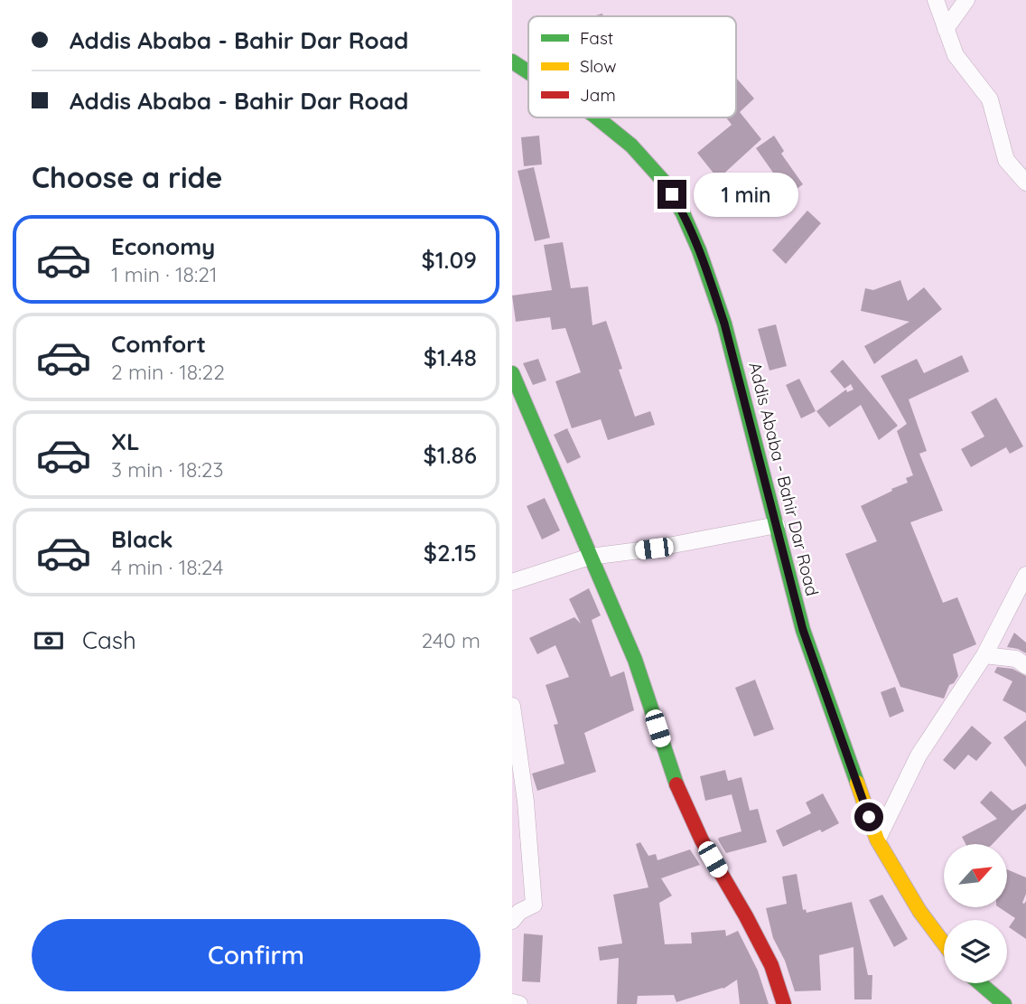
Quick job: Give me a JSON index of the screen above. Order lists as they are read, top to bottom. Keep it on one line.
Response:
{"streets":{"main road":["Addis Ababa - Bahir Dar Road"]},"legend":["Fast","Slow","Jam"],"north":"top right","page":{"banner":["Addis Ababa - Bahir Dar Road","Addis Ababa - Bahir Dar Road"],"heading":"Choose a ride","bubble":"1 min","list":[{"name":"Economy","note":"1 min · 18:21","value":"$1.09"},{"name":"Comfort","note":"2 min · 18:22","value":"$1.48"},{"name":"XL","note":"3 min · 18:23","value":"$1.86"},{"name":"Black","note":"4 min · 18:24","value":"$2.15"}],"pay":["Cash","240 m"],"buttons":"Confirm"}}
